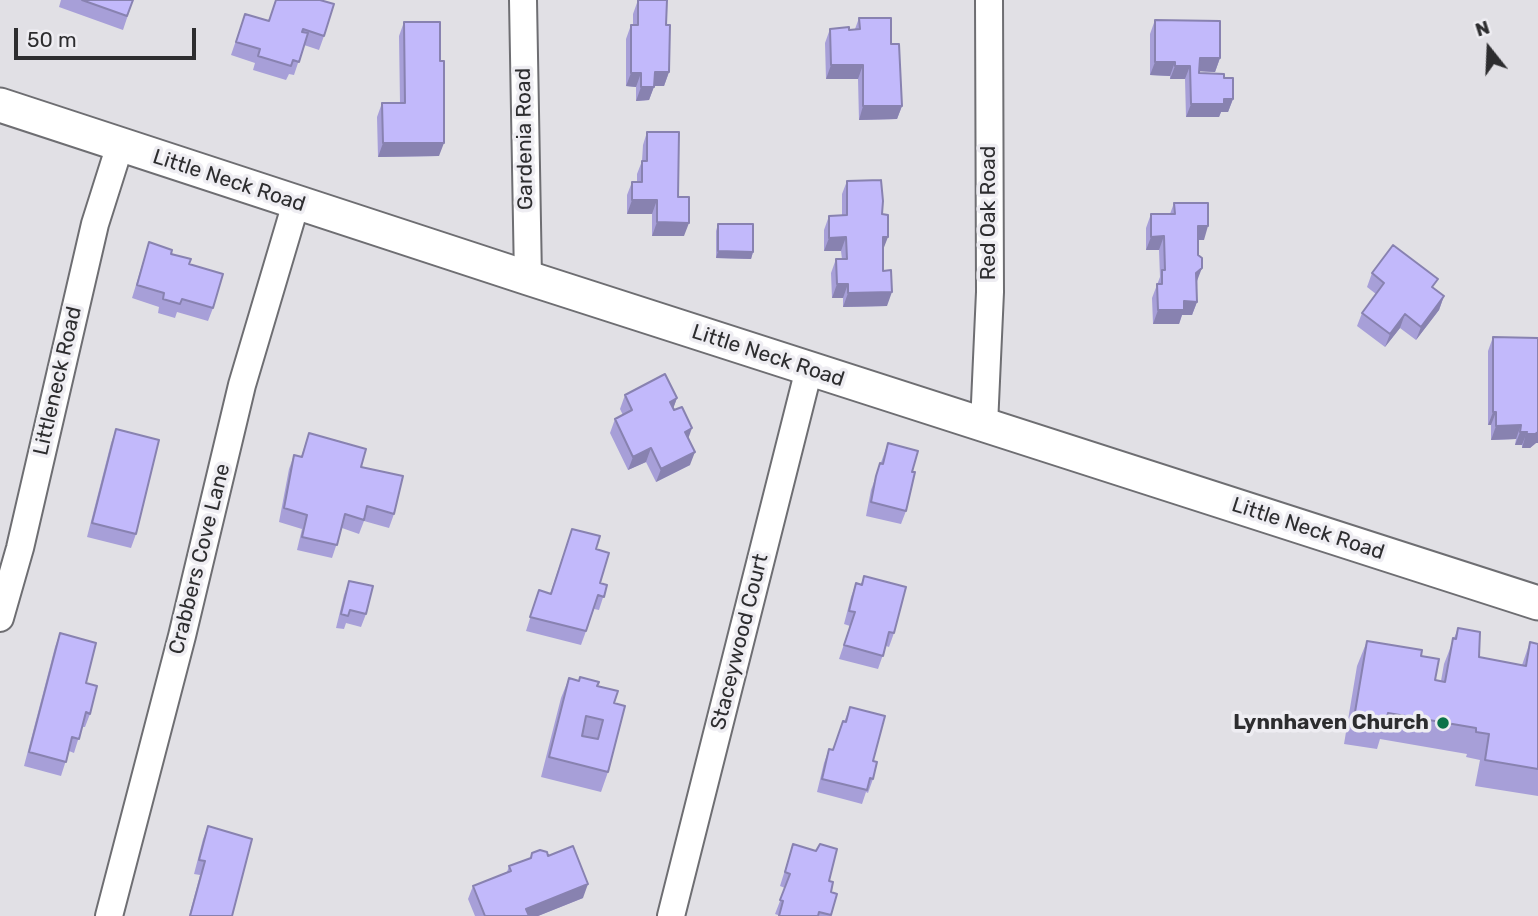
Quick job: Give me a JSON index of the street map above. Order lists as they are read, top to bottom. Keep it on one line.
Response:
{"streets":{"street":["Gardenia Road","Little Neck Road","Red Oak Road","Littleneck Road","Crabbers Cove Lane","Staceywood Court"]},"crossings":[["Gardenia Road","Little Neck Road"],["Little Neck Road","Red Oak Road"],["Little Neck Road","Littleneck Road"],["Little Neck Road","Crabbers Cove Lane"],["Little Neck Road","Staceywood Court"]],"places":["Lynnhaven Church"],"scale_bar":"50 m","north":"top"}
